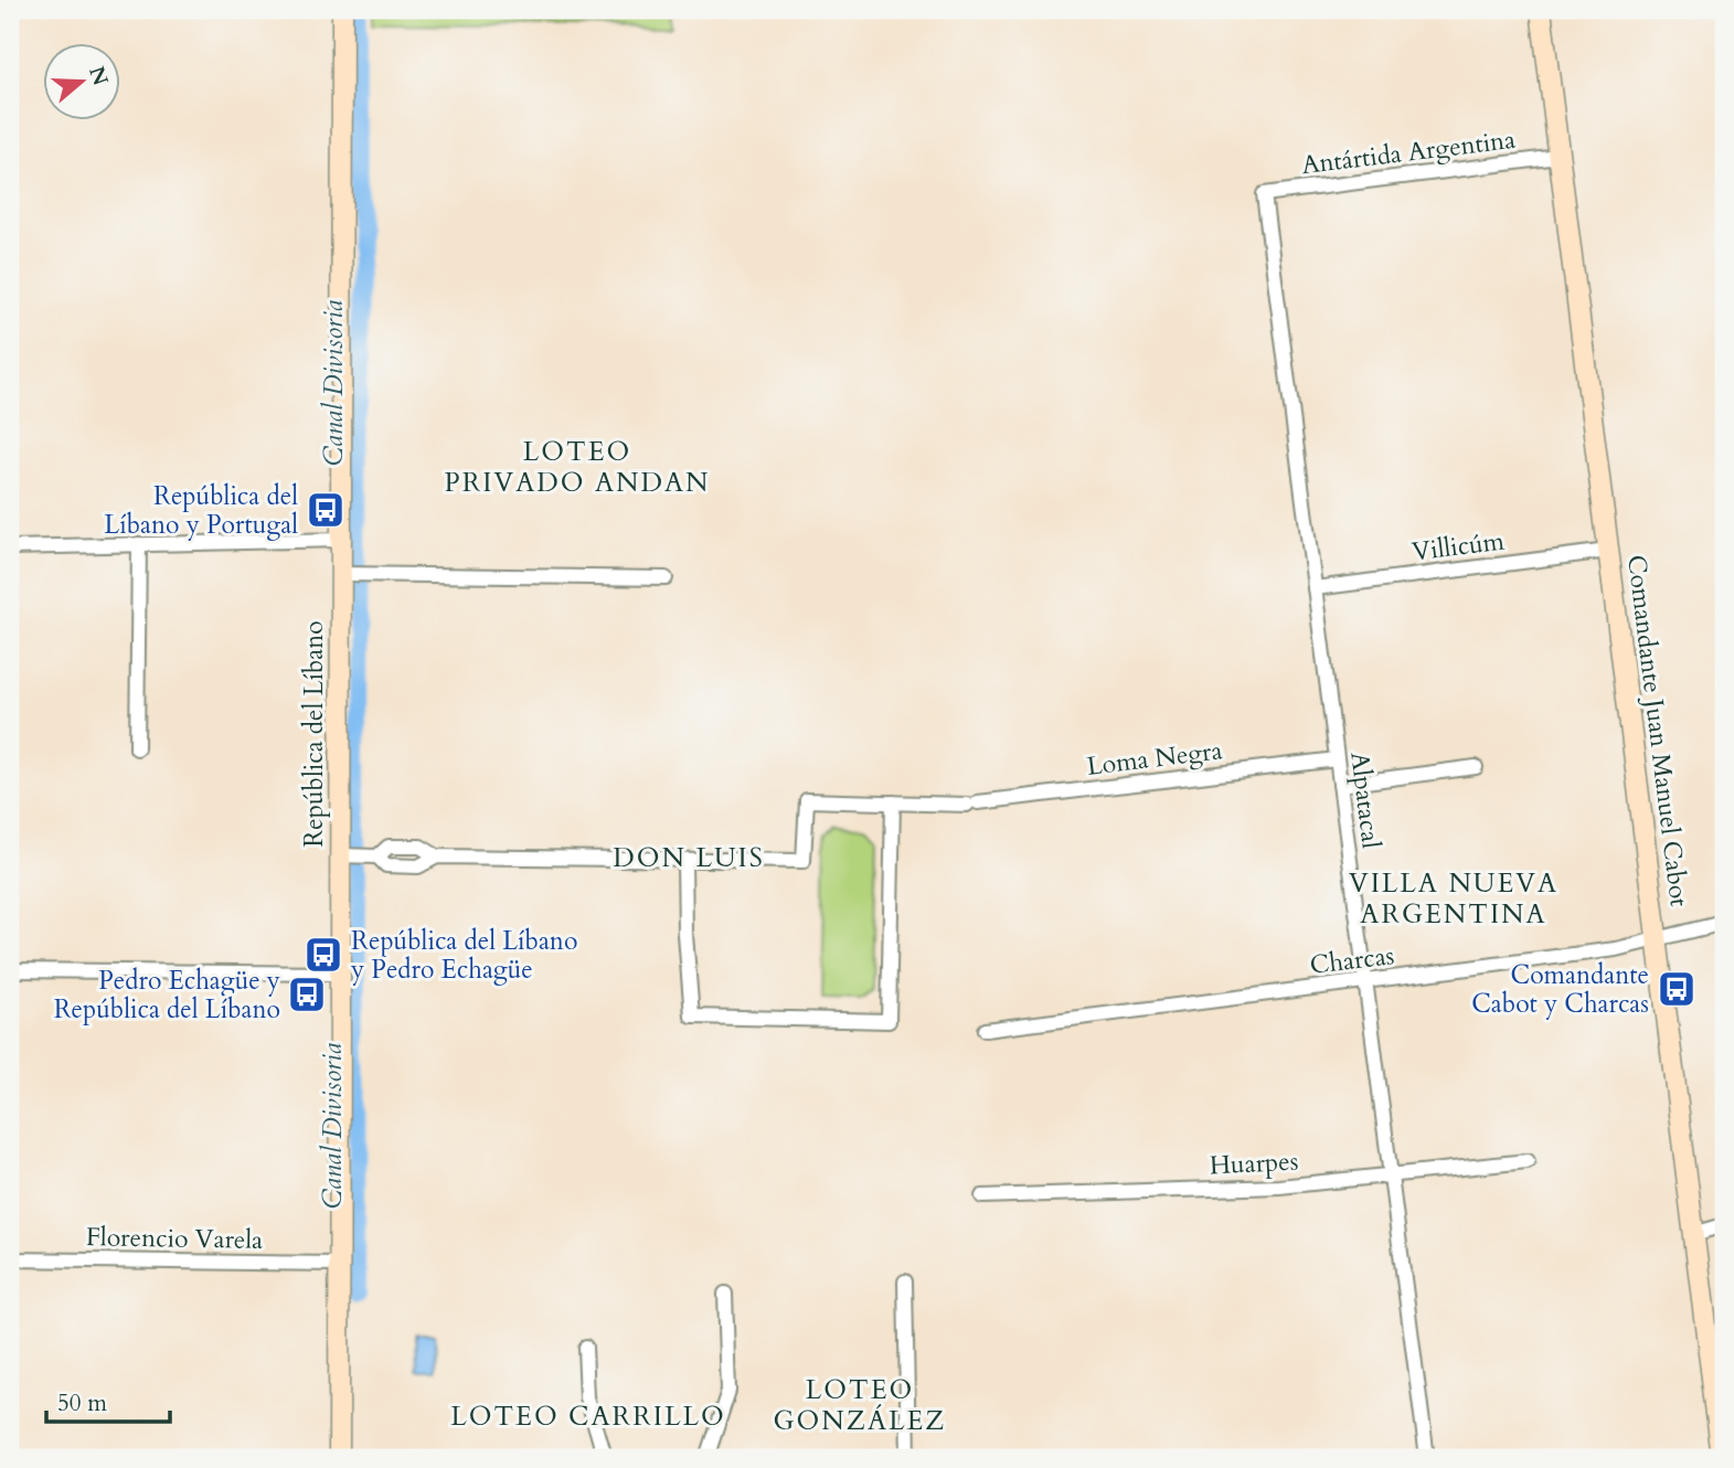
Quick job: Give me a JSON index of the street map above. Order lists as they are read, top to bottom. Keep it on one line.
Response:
{"streets":{"main road":["Comandante Juan Manuel Cabot","República del Líbano"],"street":["Antártida Argentina","Villicúm","Loma Negra","Alpatacal","Charcas","Huarpes","Florencio Varela"]},"crossings":[["Antártida Argentina","Comandante Juan Manuel Cabot"],["Antártida Argentina","Alpatacal"],["Villicúm","Comandante Juan Manuel Cabot"],["Villicúm","Alpatacal"],["Comandante Juan Manuel Cabot","Charcas"],["República del Líbano","Florencio Varela"],["Loma Negra","Alpatacal"],["Alpatacal","Charcas"],["Alpatacal","Huarpes"]],"districts":["LOTEO PRIVADO ANDAN","DON LUIS","VILLA NUEVA ARGENTINA","LOTEO GONZÁLEZ","LOTEO CARRILLO"],"water":["Canal Divisoria"],"places":{"bus stop":["República del Líbano y Portugal","República del Líbano y Pedro Echagüe","Comandante Cabot y Charcas","Pedro Echagüe y República del Líbano"]},"scale_bar":"50 m","north":"right"}
